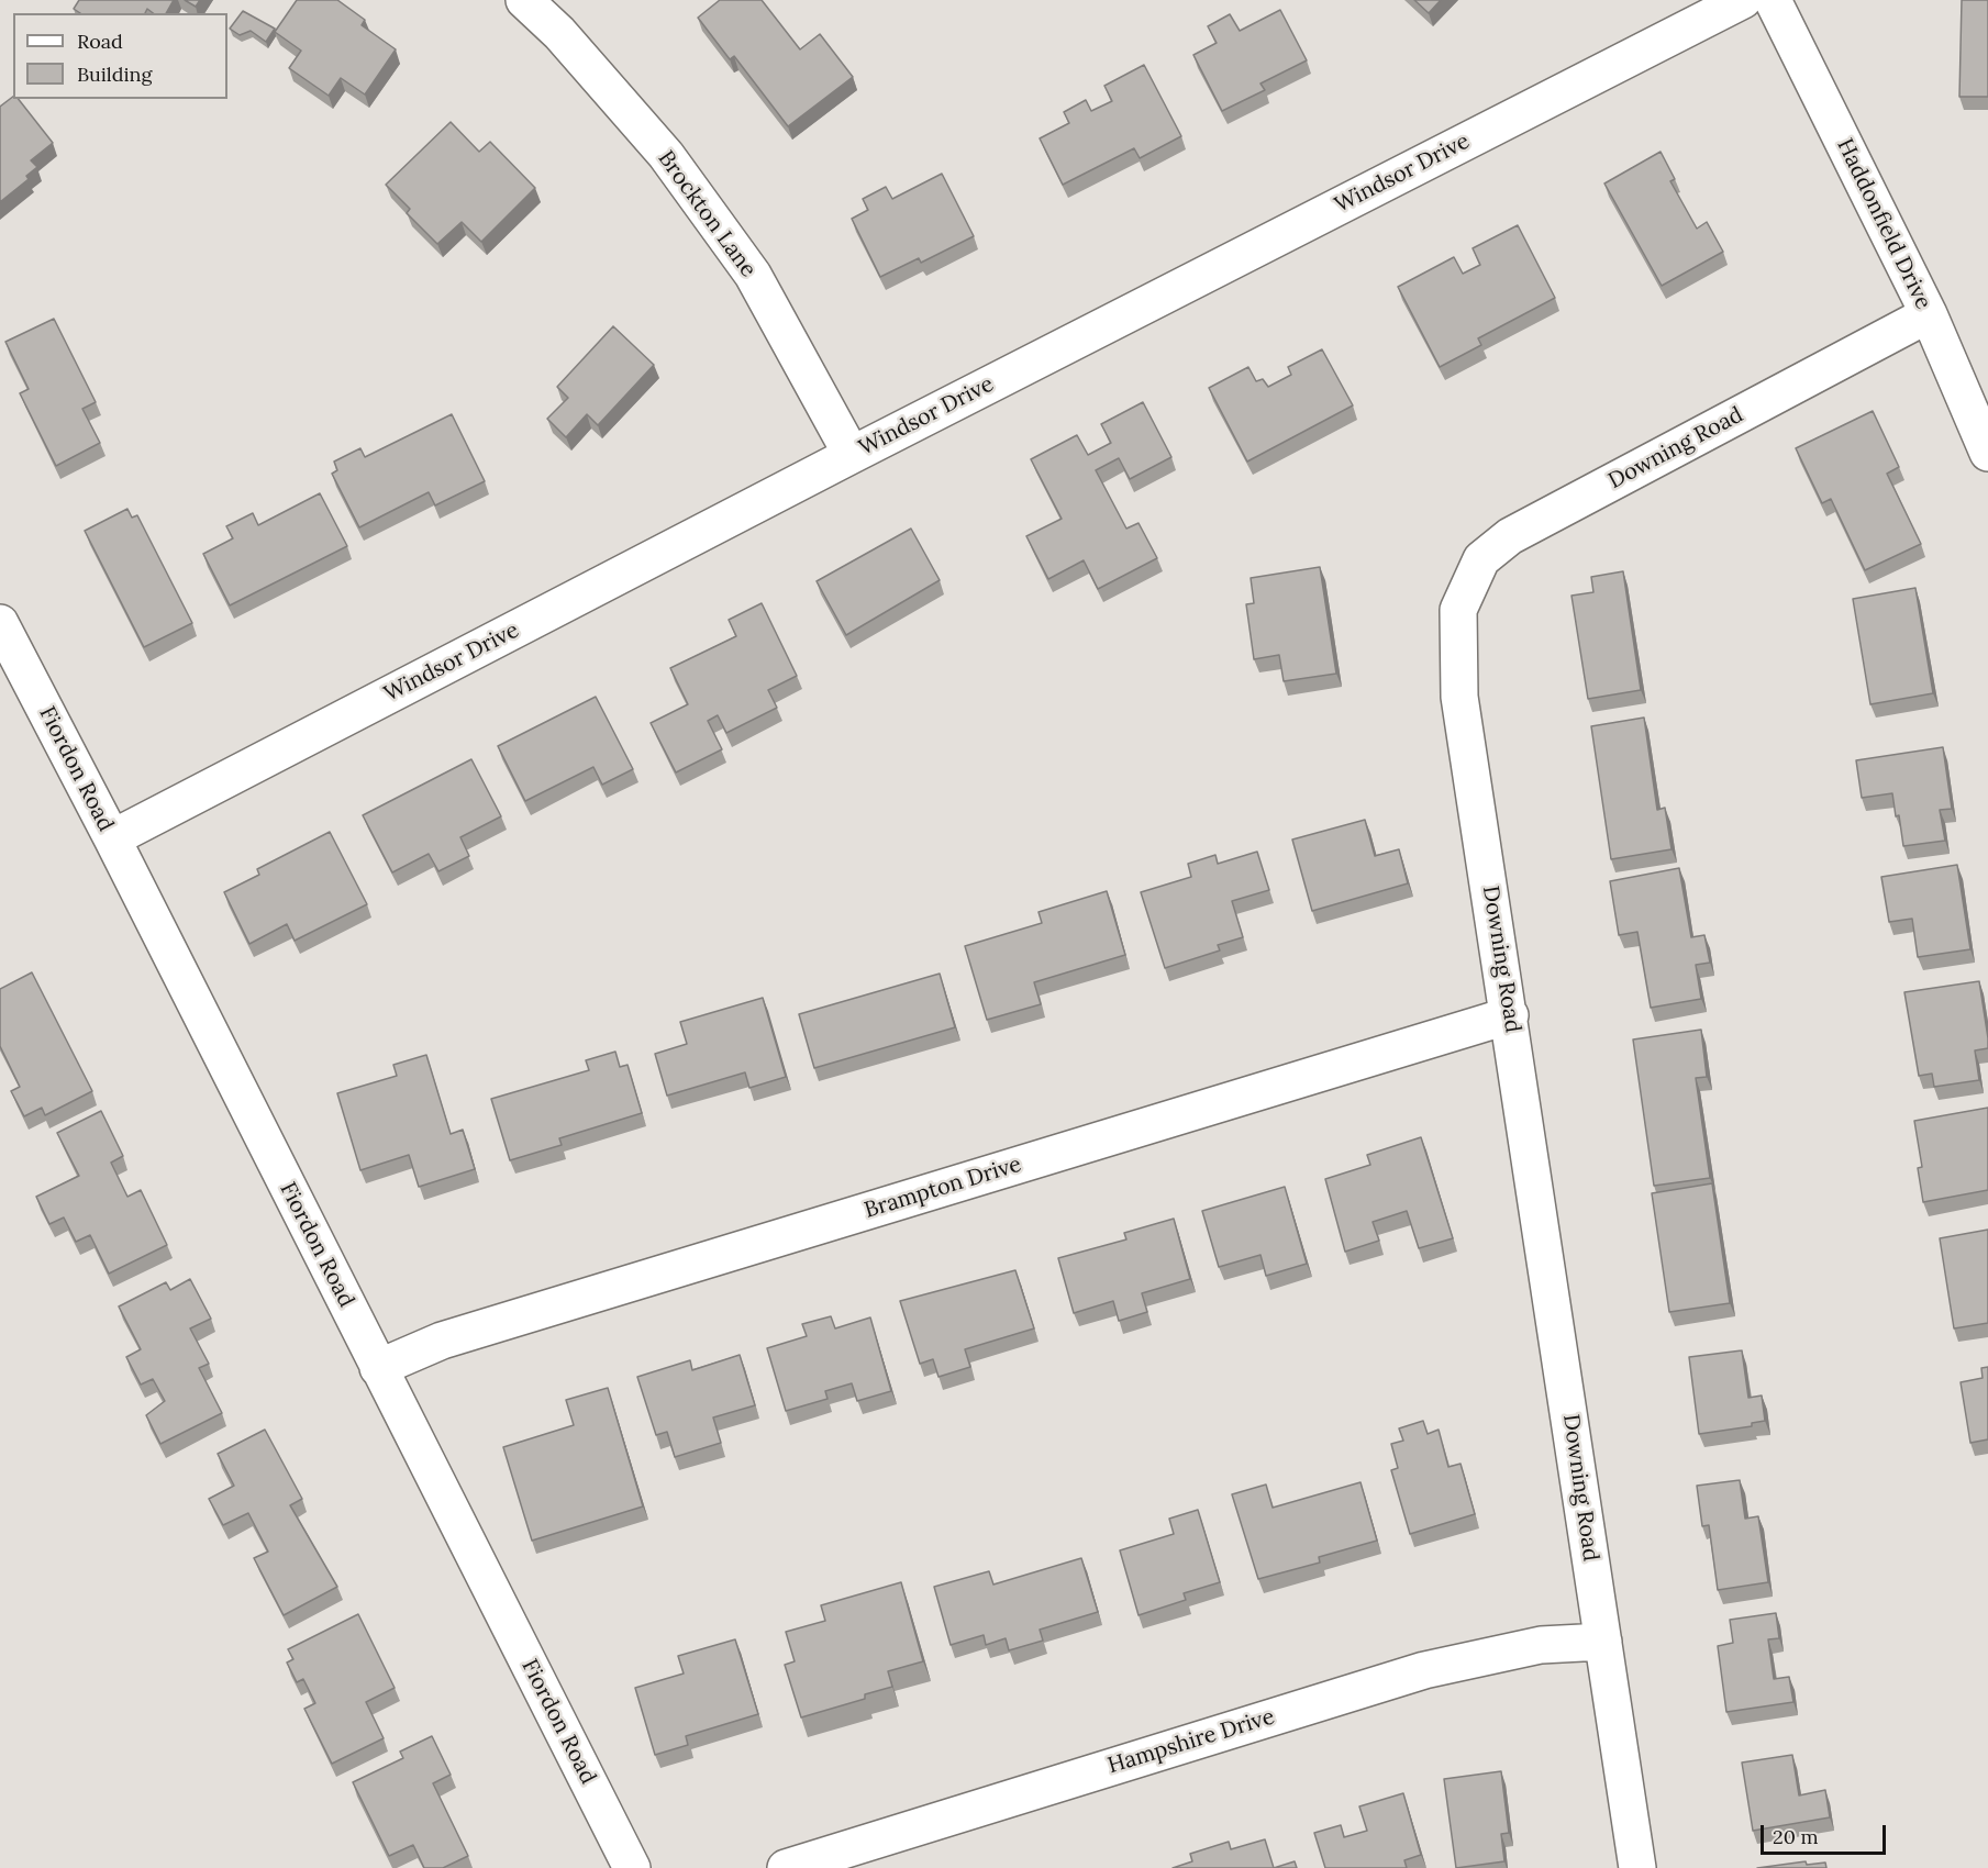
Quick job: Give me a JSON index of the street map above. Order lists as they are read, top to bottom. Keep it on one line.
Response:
{"streets":{"street":["Windsor Drive","Brockton Lane","Haddonfield Drive","Downing Road","Fiordon Road","Brampton Drive","Hampshire Drive"]},"crossings":[["Windsor Drive","Brockton Lane"],["Windsor Drive","Fiordon Road"],["Haddonfield Drive","Downing Road"],["Downing Road","Brampton Drive"],["Downing Road","Hampshire Drive"],["Fiordon Road","Brampton Drive"]],"legend":["Road","Building"],"scale_bar":"20 m"}
